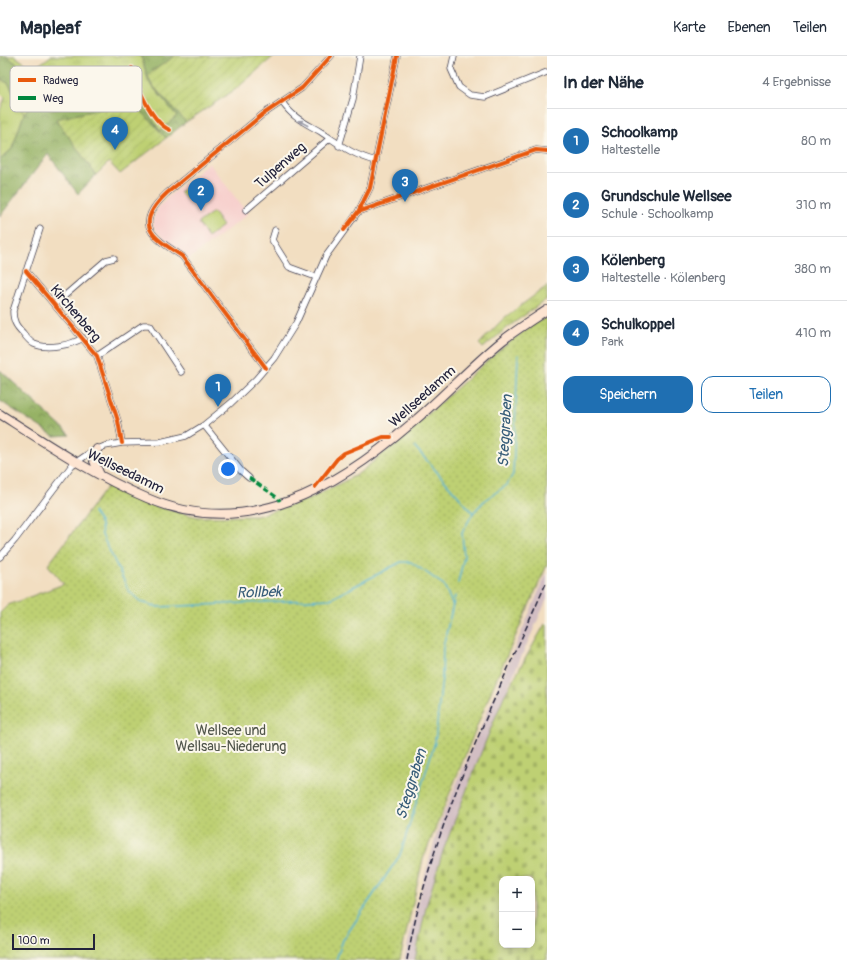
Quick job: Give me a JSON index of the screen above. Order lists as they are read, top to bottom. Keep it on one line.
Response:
{"streets":{"main road":["Wellseedamm"],"street":["Tulpenweg","Kirchenberg"]},"water":["Steggraben","Rollbek"],"parks":["Wellsee und Wellsau-Niederung"],"legend":["Radweg","Weg"],"scale_bar":"100 m","page":{"header":"Mapleaf","nav":["Karte","Ebenen","Teilen"],"heading":["In der Nähe","4 Ergebnisse"],"list":[{"mark":"1","name":"Schoolkamp","note":"Haltestelle","value":"80 m"},{"mark":"2","name":"Grundschule Wellsee","note":"Schule · Schoolkamp","value":"310 m"},{"mark":"3","name":"Kölenberg","note":"Haltestelle · Kölenberg","value":"380 m"},{"mark":"4","name":"Schulkoppel","note":"Park","value":"410 m"}],"pins":["4","3","2","1"],"buttons":["Speichern","Teilen"],"map_buttons":["+","−"],"scale":"100 m"}}
